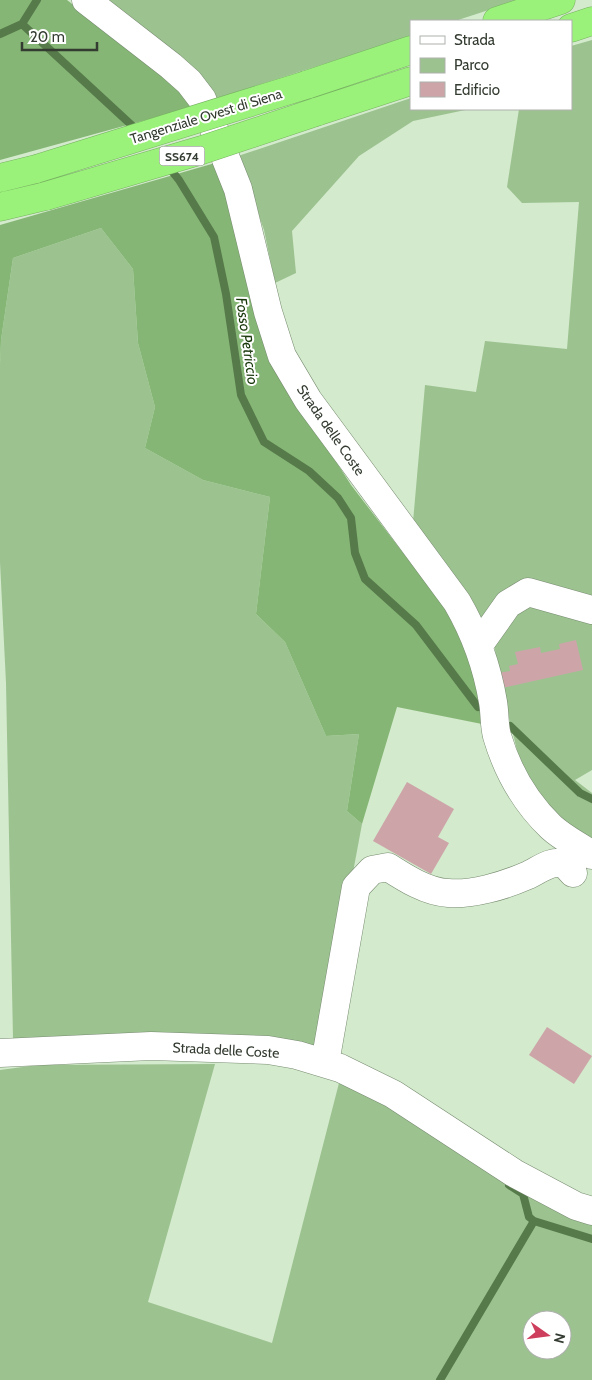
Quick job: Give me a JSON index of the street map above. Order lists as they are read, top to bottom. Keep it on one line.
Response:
{"streets":{"highway":["Tangenziale Ovest di Siena","SS674"],"street":["Strada delle Coste"]},"water":["Fosso Petriccio"],"legend":["Strada","Parco","Edificio"],"scale_bar":"20 m","north":"right"}
